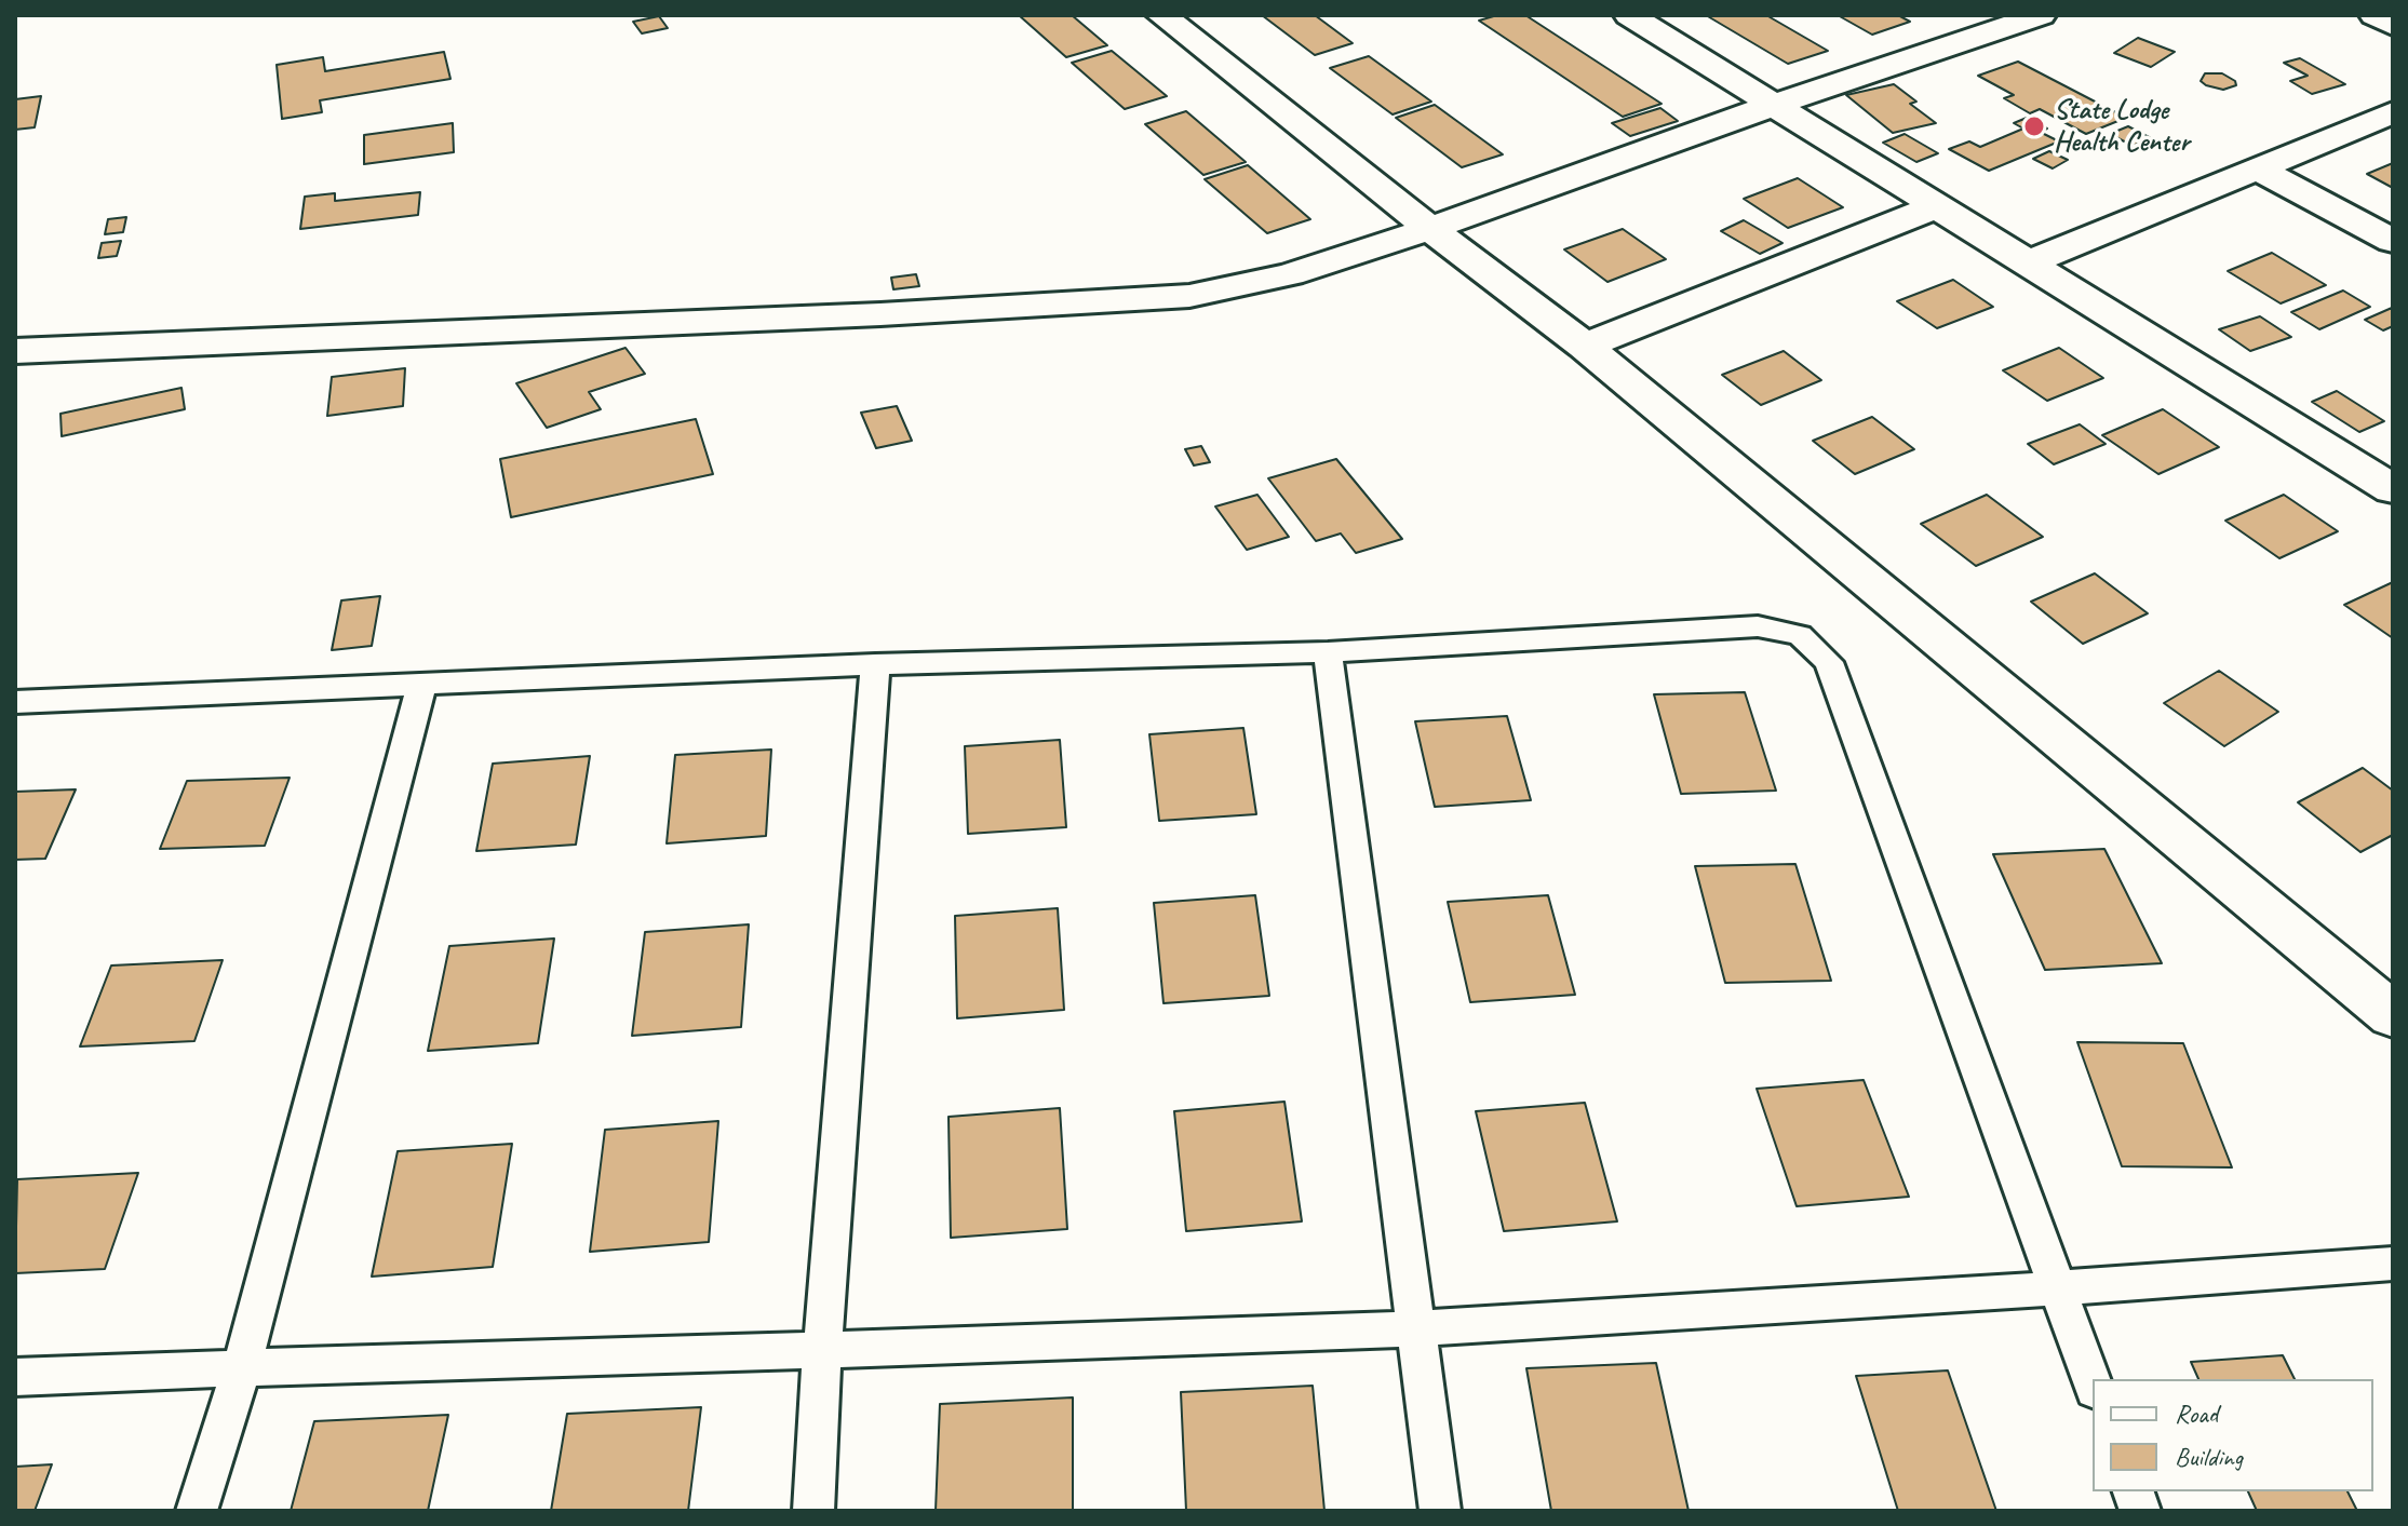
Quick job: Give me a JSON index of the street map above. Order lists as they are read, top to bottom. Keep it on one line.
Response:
{"places":["State Lodge Health Center"],"legend":["Road","Building"]}
